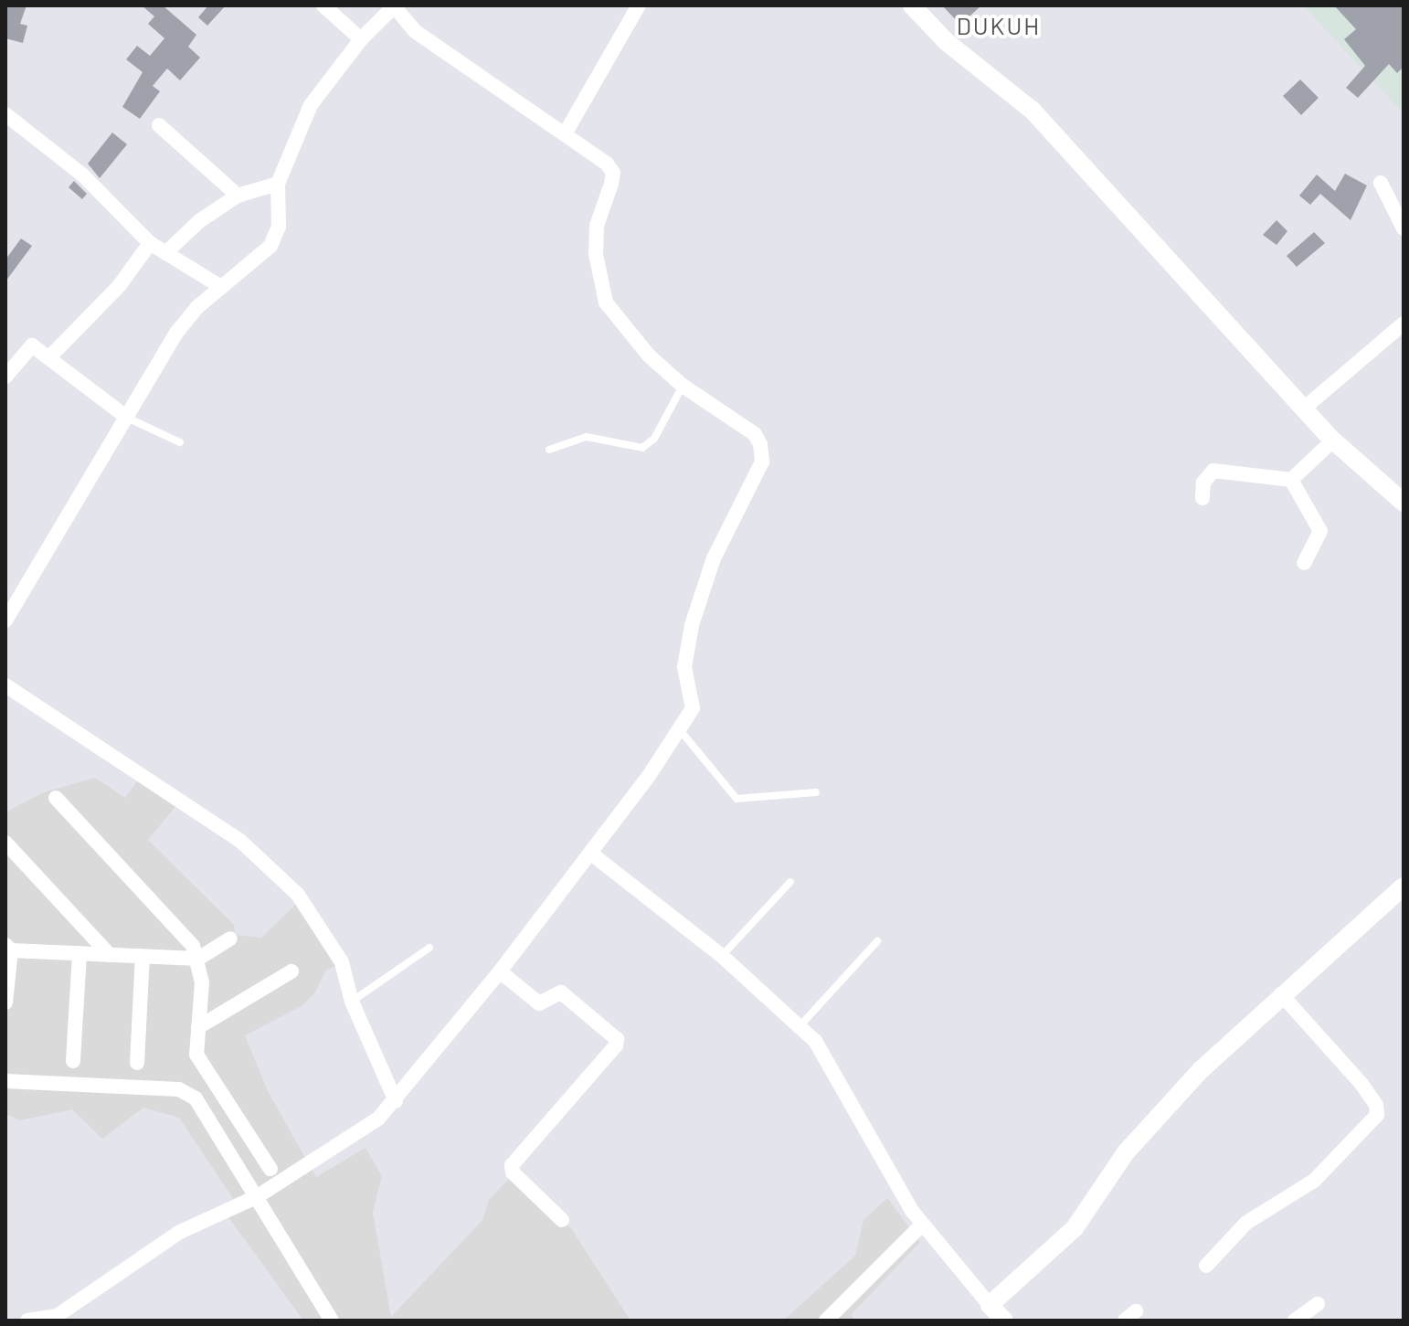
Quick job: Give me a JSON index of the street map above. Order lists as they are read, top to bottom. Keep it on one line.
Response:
{"districts":["DUKUH"]}
